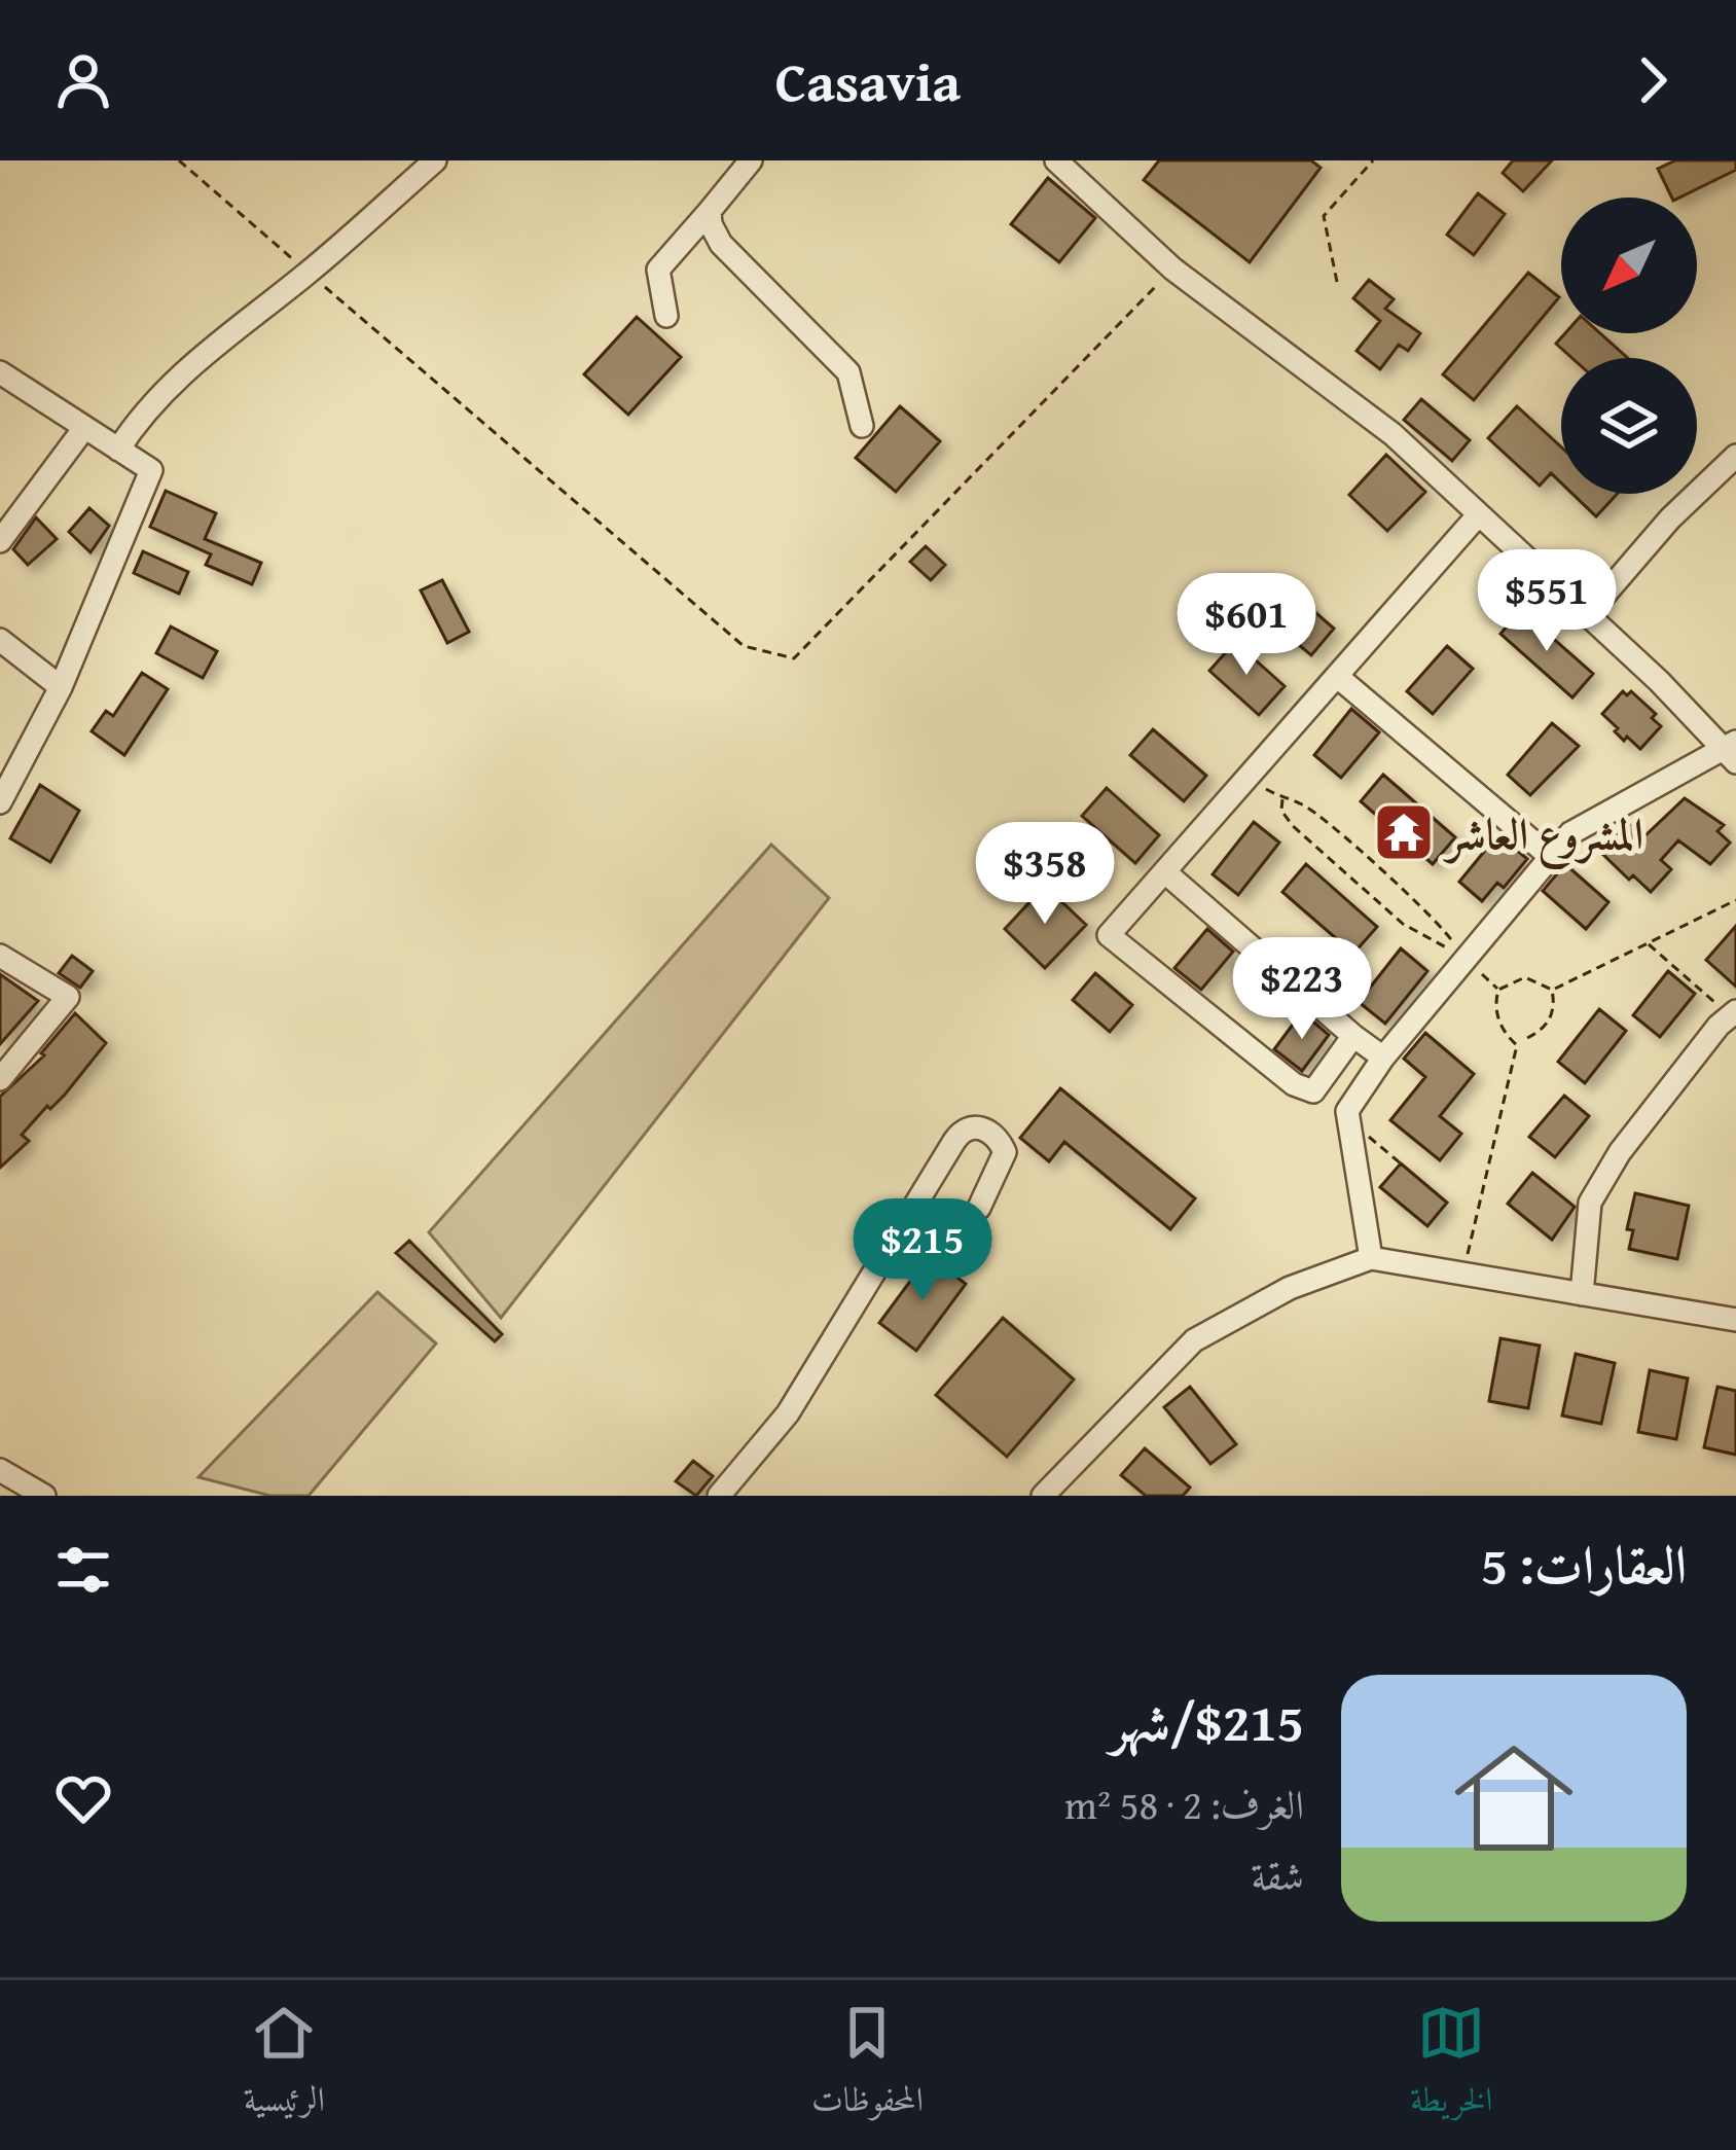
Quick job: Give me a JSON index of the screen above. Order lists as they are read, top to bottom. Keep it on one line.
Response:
{"places":{"temple":["المشروع العاشر"]},"north":"bottom left","page":{"header":"Casavia","price":["$551","$601","$358","$223","$215"],"heading":"العقارات: 5","list":[{"name":"$215/شهر","note":"الغرف: 2 · 58 m² · شقة"}],"tabs":["الخريطة","المحفوظات","الرئيسية"]}}
